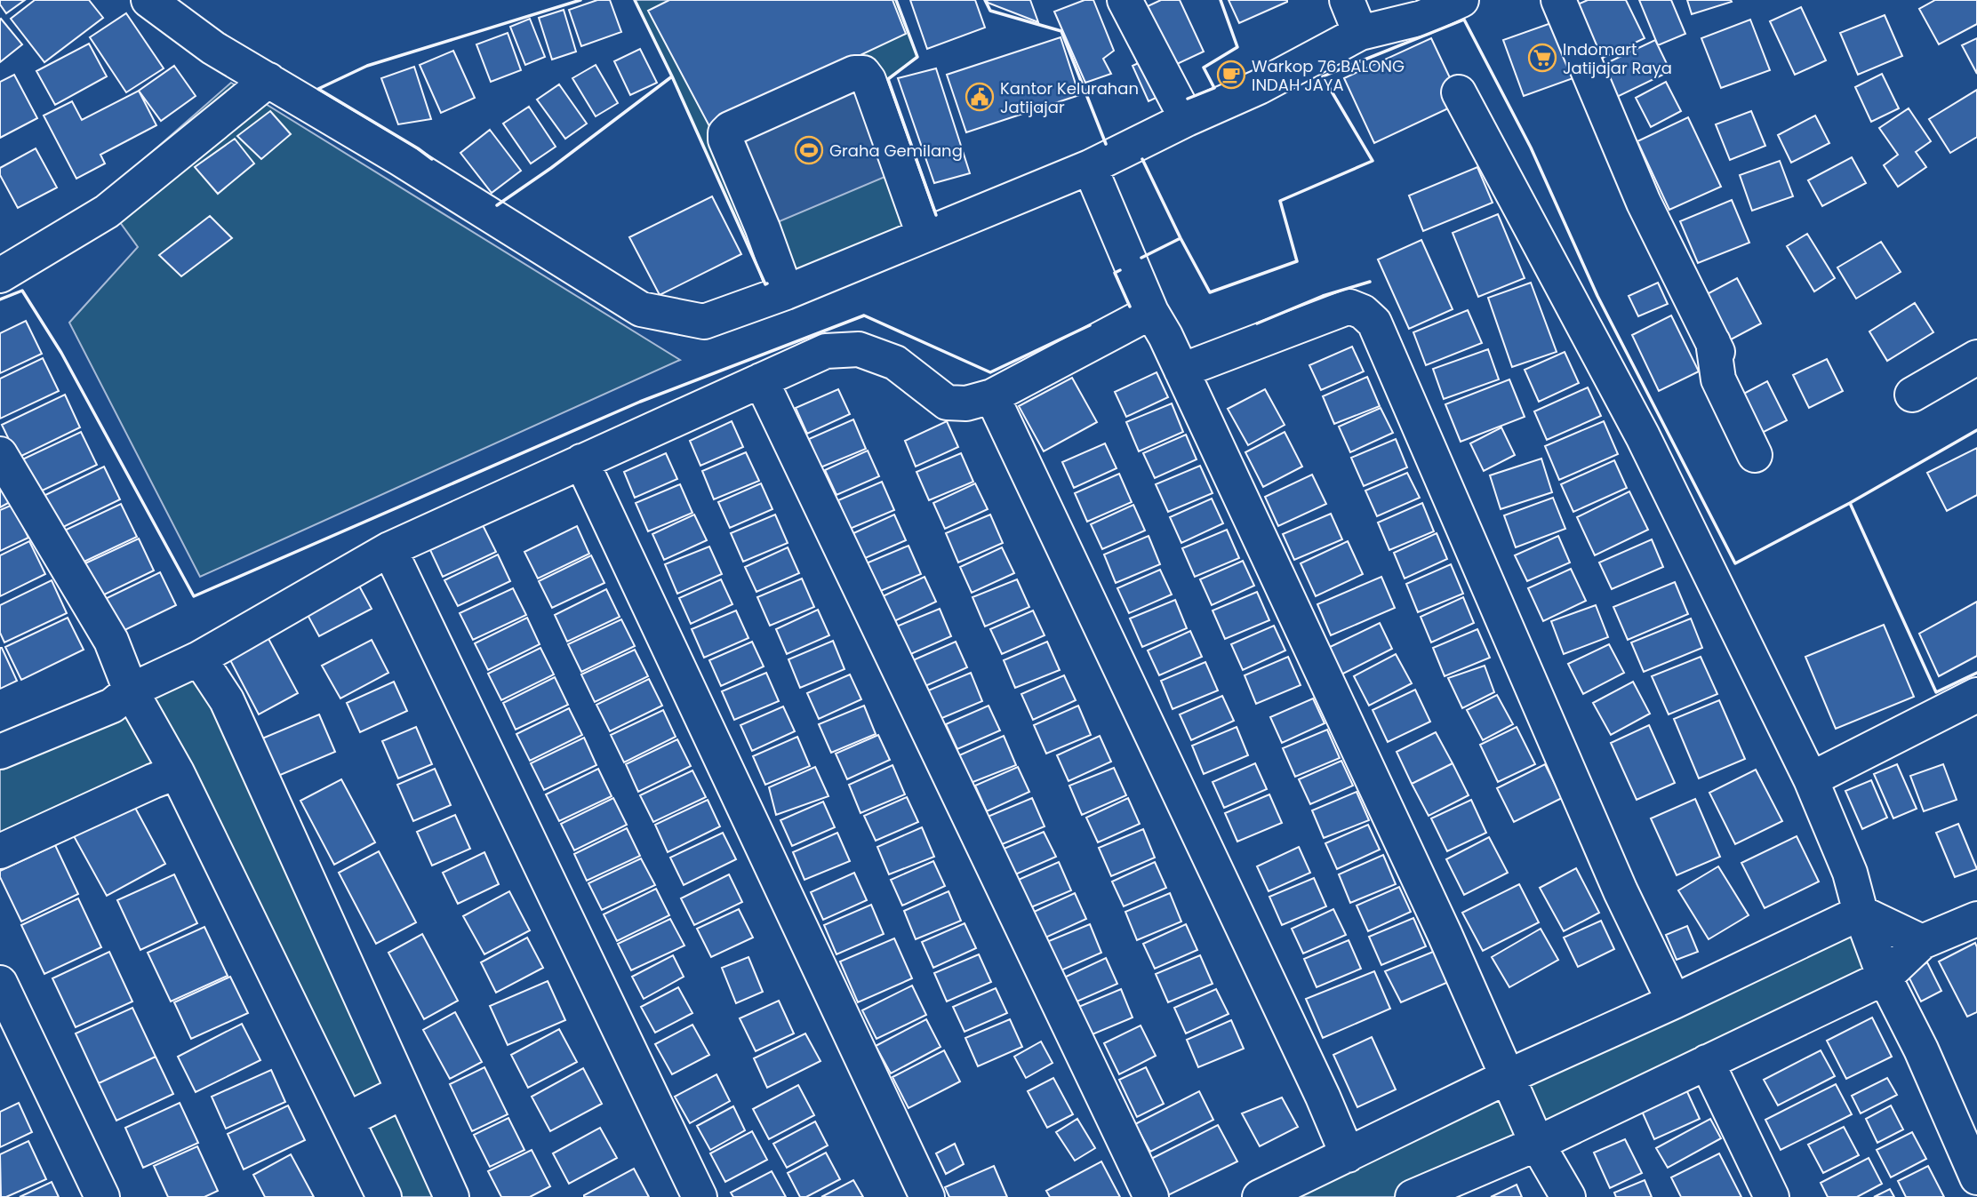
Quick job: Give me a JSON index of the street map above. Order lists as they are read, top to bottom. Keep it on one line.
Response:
{"places":{"supermarket":["Indomart Jatijajar Raya"],"cafe":["Warkop 76 BALONG INDAH JAYA"],"public building":["Kantor Kelurahan Jatijajar"],"sports":["Graha Gemilang"]}}
